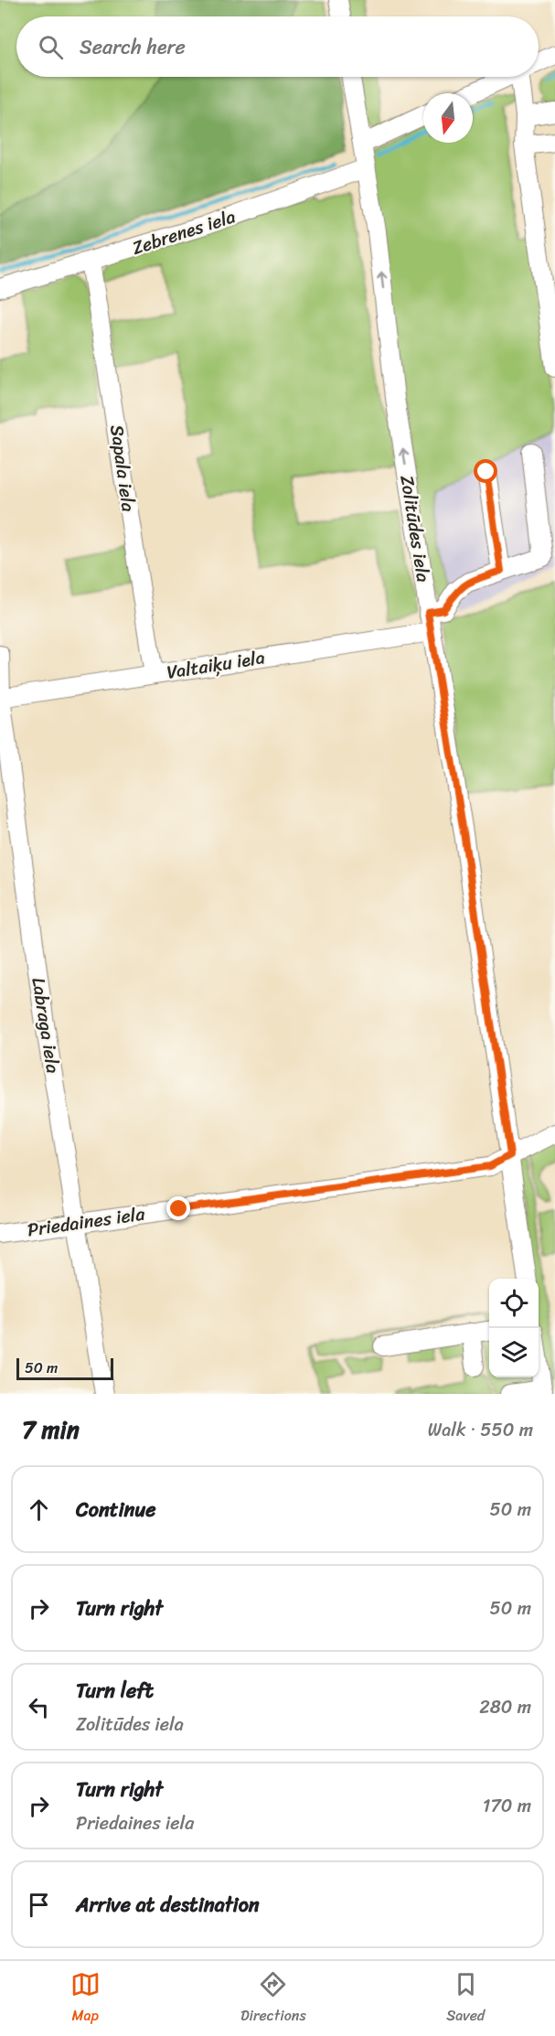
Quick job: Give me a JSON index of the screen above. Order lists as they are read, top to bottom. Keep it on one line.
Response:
{"streets":{"street":["Zebrenes iela","Sapala iela","Zolitūdes iela","Valtaiķu iela","Labraga iela","Priedaines iela"]},"crossings":[["Zebrenes iela","Sapala iela"],["Zebrenes iela","Zolitūdes iela"],["Sapala iela","Valtaiķu iela"],["Zolitūdes iela","Valtaiķu iela"],["Zolitūdes iela","Priedaines iela"],["Valtaiķu iela","Labraga iela"],["Labraga iela","Priedaines iela"]],"scale_bar":"50 m","north":"bottom","page":{"search":"Search here","scale":"50 m","heading":["7 min","Walk · 550 m"],"list":[["Continue","50 m"],["Turn right","50 m"],["Turn left","Zolitūdes iela","280 m"],["Turn right","Priedaines iela","170 m"],"Arrive at destination"],"nav":["Map","Directions","Saved"]}}
